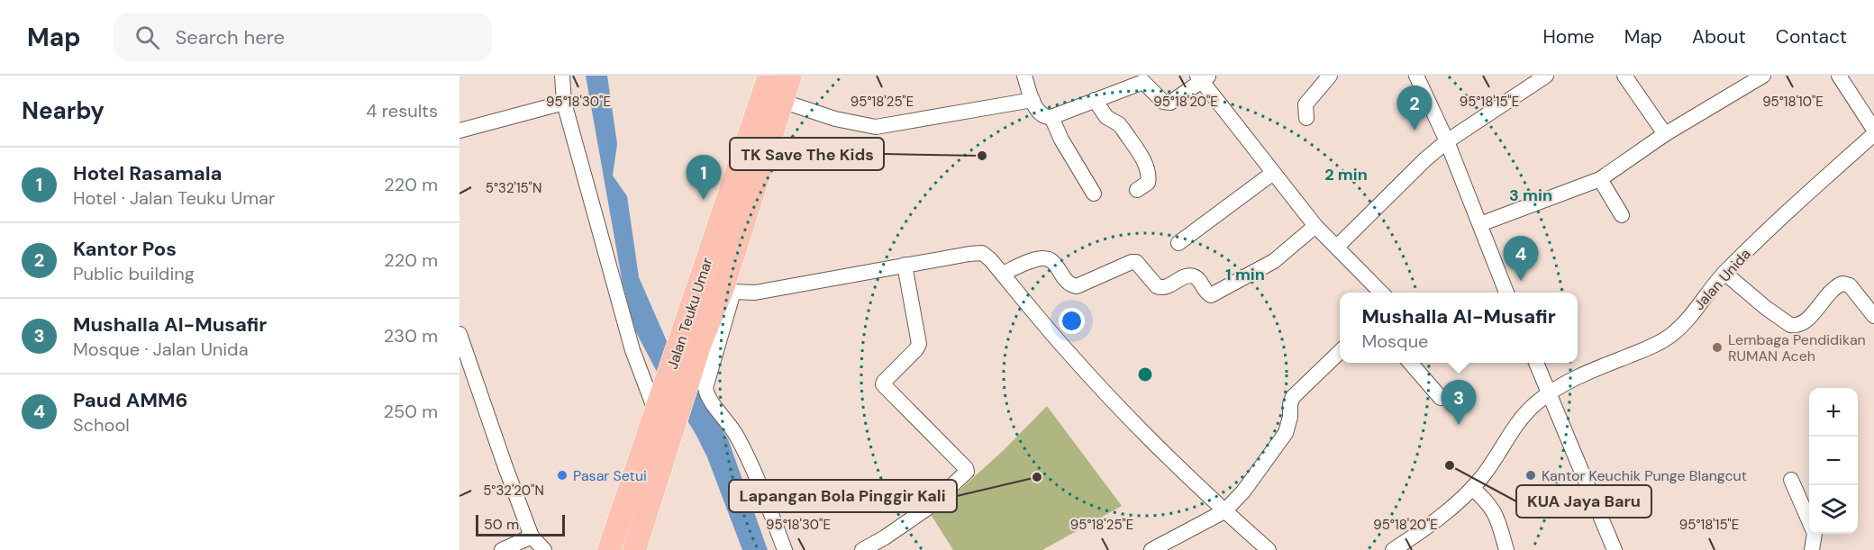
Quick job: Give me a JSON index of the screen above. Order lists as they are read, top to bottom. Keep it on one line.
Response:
{"streets":{"highway":["Jalan Teuku Umar"],"street":["Jalan Unida"]},"places":["TK Save The Kids","Lembaga Pendidikan RUMAN Aceh","KUA Jaya Baru","Pasar Setui","Kantor Keuchik Punge Blangcut","Lapangan Bola Pinggir Kali"],"scale_bar":"50 m","page":{"header":"Map","search":"Search here","nav":["Home","Map","About","Contact"],"heading":["Nearby","4 results"],"pins":["2","1","4","3"],"list":[{"mark":"1","name":"Hotel Rasamala","note":"Hotel · Jalan Teuku Umar","value":"220 m"},{"mark":"2","name":"Kantor Pos","note":"Public building","value":"220 m"},{"mark":"3","name":"Mushalla Al-Musafir","note":"Mosque · Jalan Unida","value":"230 m"},{"mark":"4","name":"Paud AMM6","note":"School","value":"250 m"}],"popup":["Mushalla Al-Musafir","Mosque"],"map_buttons":["+","−"],"scale":"50 m"},"coordinates":["95°18'30\"E","95°18'25\"E","95°18'20\"E","95°18'15\"E","95°18'10\"E","5°32'15\"N","5°32'20\"N"],"rings":["2 min","3 min","1 min"]}
